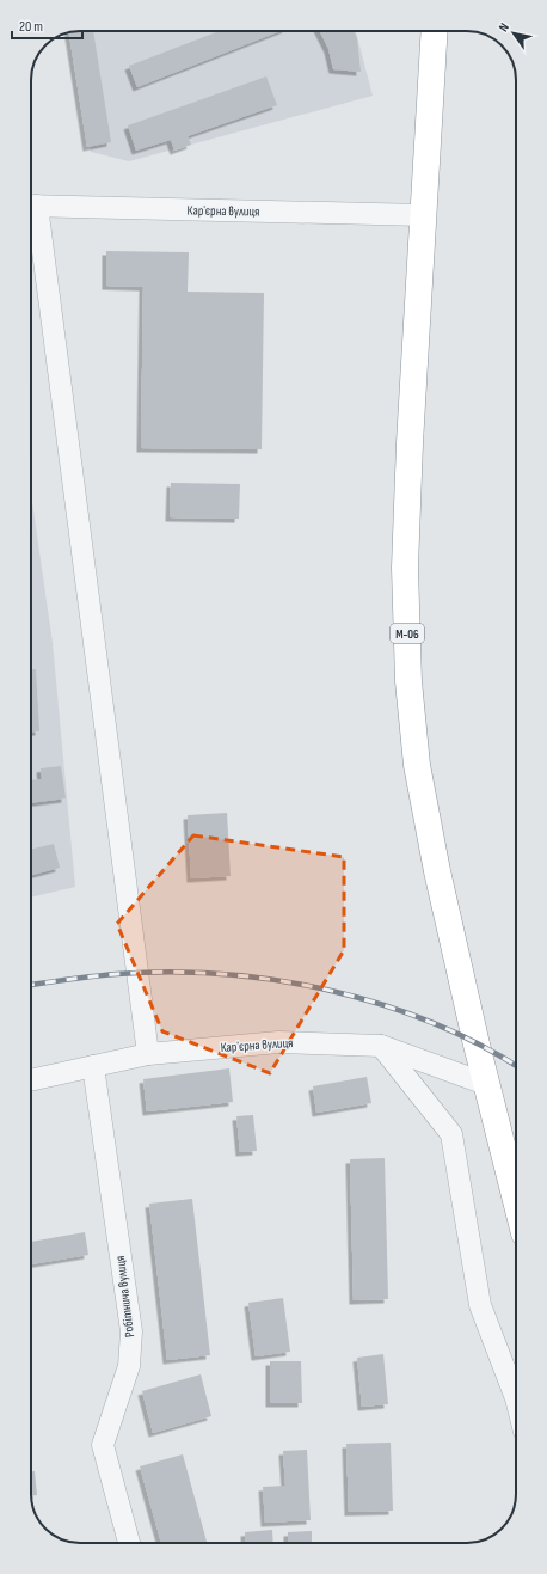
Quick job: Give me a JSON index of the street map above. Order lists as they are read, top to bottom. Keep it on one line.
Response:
{"streets":{"highway":["М-06"],"street":["Карʼєрна вулиця","Робітнича вулиця"]},"crossings":[["Карʼєрна вулиця","М-06"],["Карʼєрна вулиця","Робітнича вулиця"]],"scale_bar":"20 m","north":"top left"}
